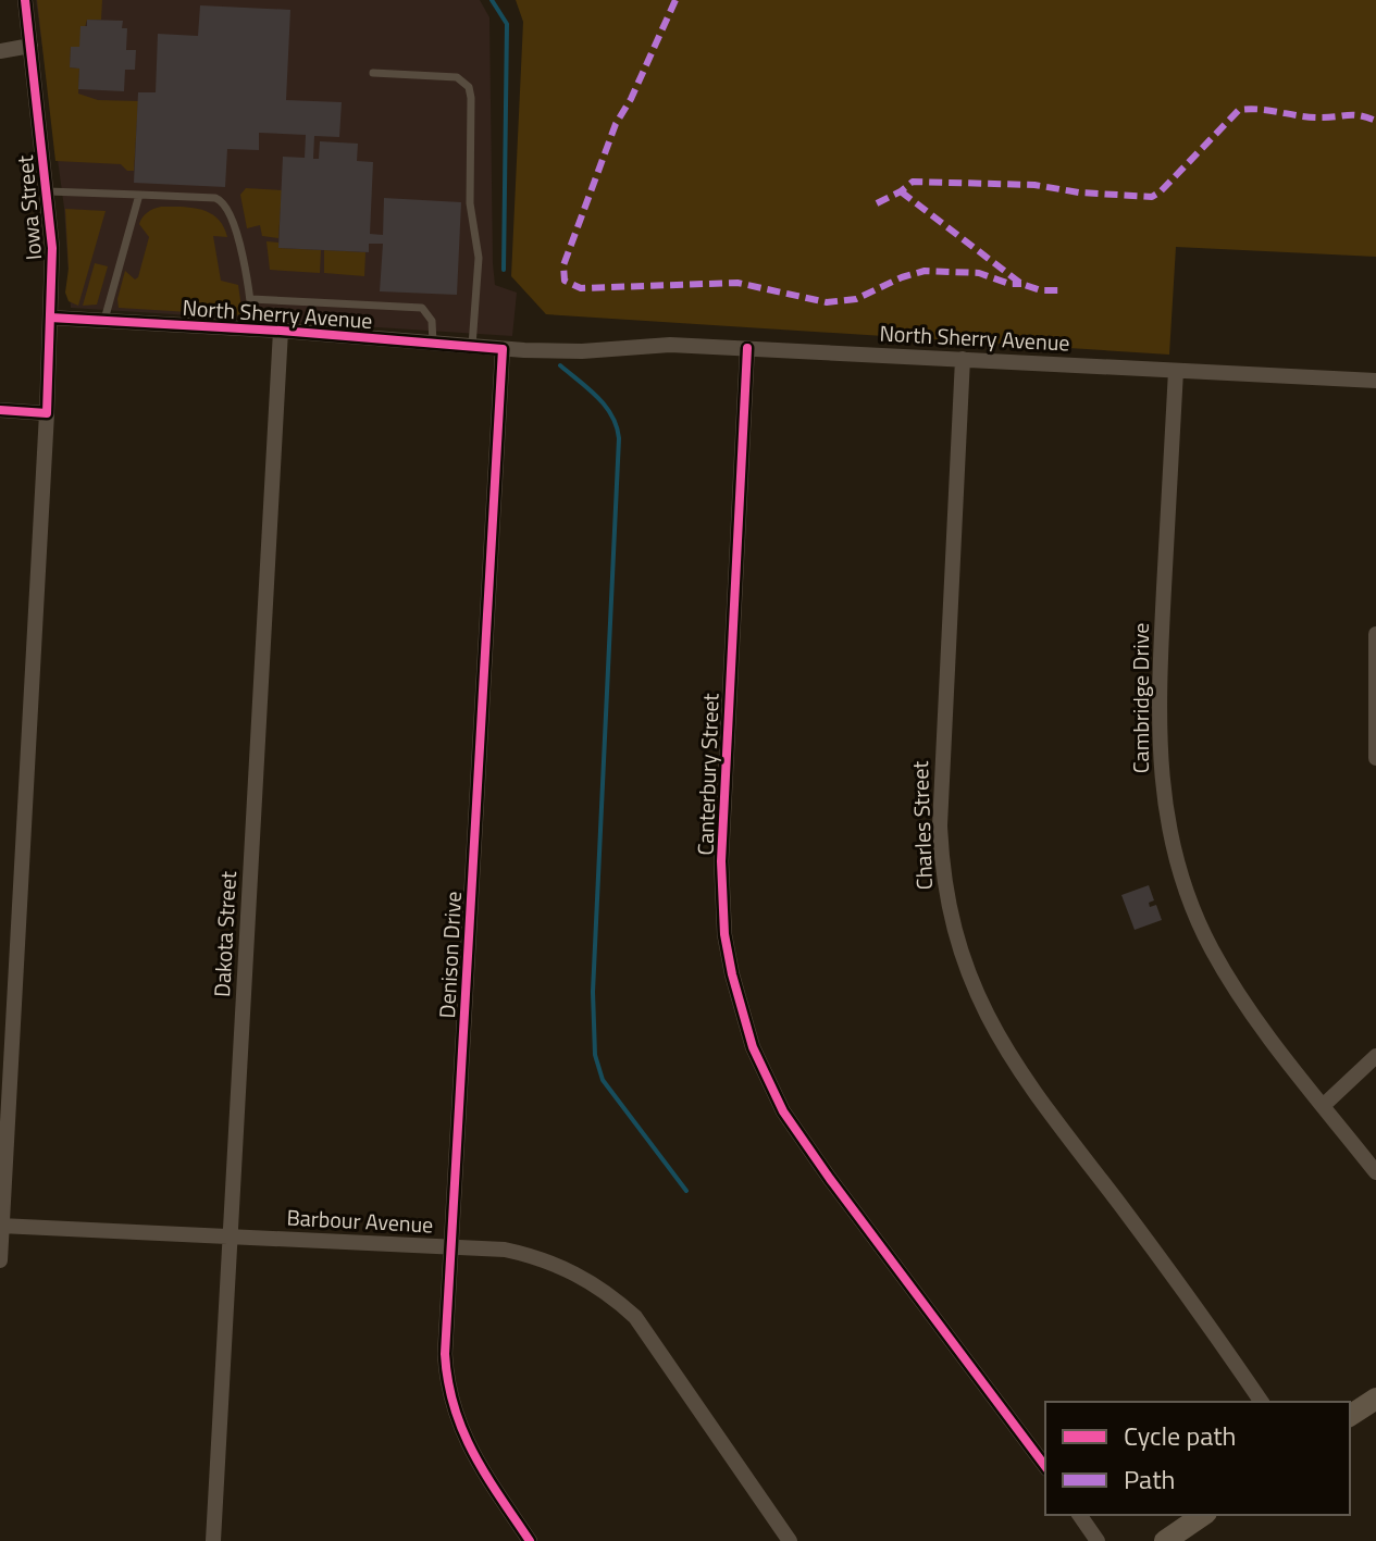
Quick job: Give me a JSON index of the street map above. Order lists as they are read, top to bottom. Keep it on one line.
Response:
{"streets":{"street":["Iowa Street","North Sherry Avenue","Cambridge Drive","Canterbury Street","Charles Street","Dakota Street","Denison Drive","Barbour Avenue"]},"crossings":[["Iowa Street","North Sherry Avenue"],["Iowa Street","Barbour Avenue"],["North Sherry Avenue","Cambridge Drive"],["North Sherry Avenue","Canterbury Street"],["North Sherry Avenue","Charles Street"],["North Sherry Avenue","Dakota Street"],["North Sherry Avenue","Denison Drive"],["Dakota Street","Barbour Avenue"],["Denison Drive","Barbour Avenue"]],"legend":["Cycle path","Path"]}
